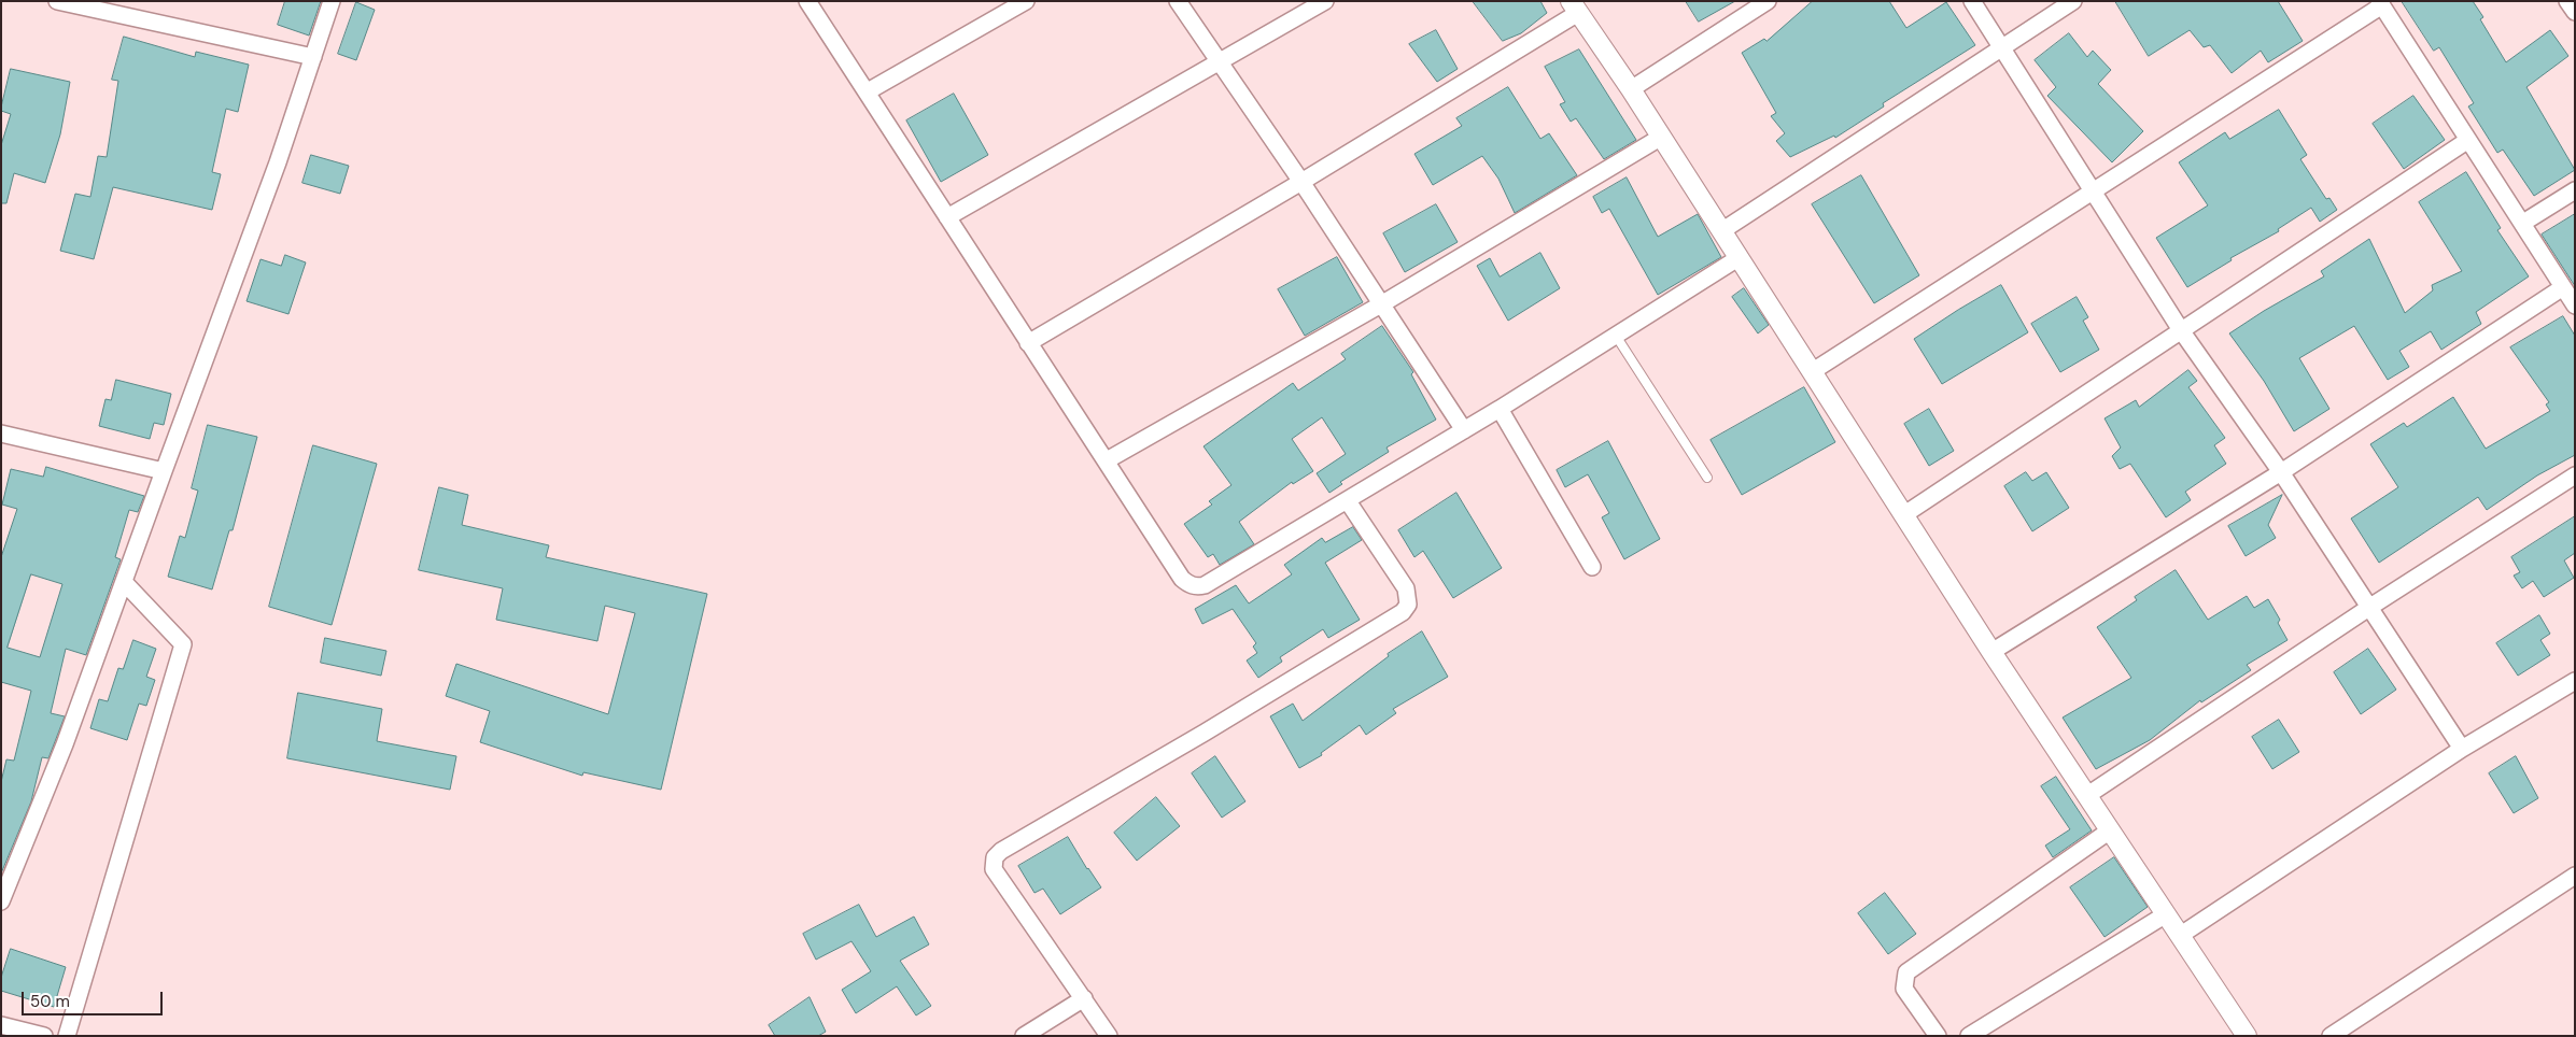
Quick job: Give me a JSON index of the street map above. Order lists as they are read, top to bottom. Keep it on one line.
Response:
{"scale_bar":"50 m"}
